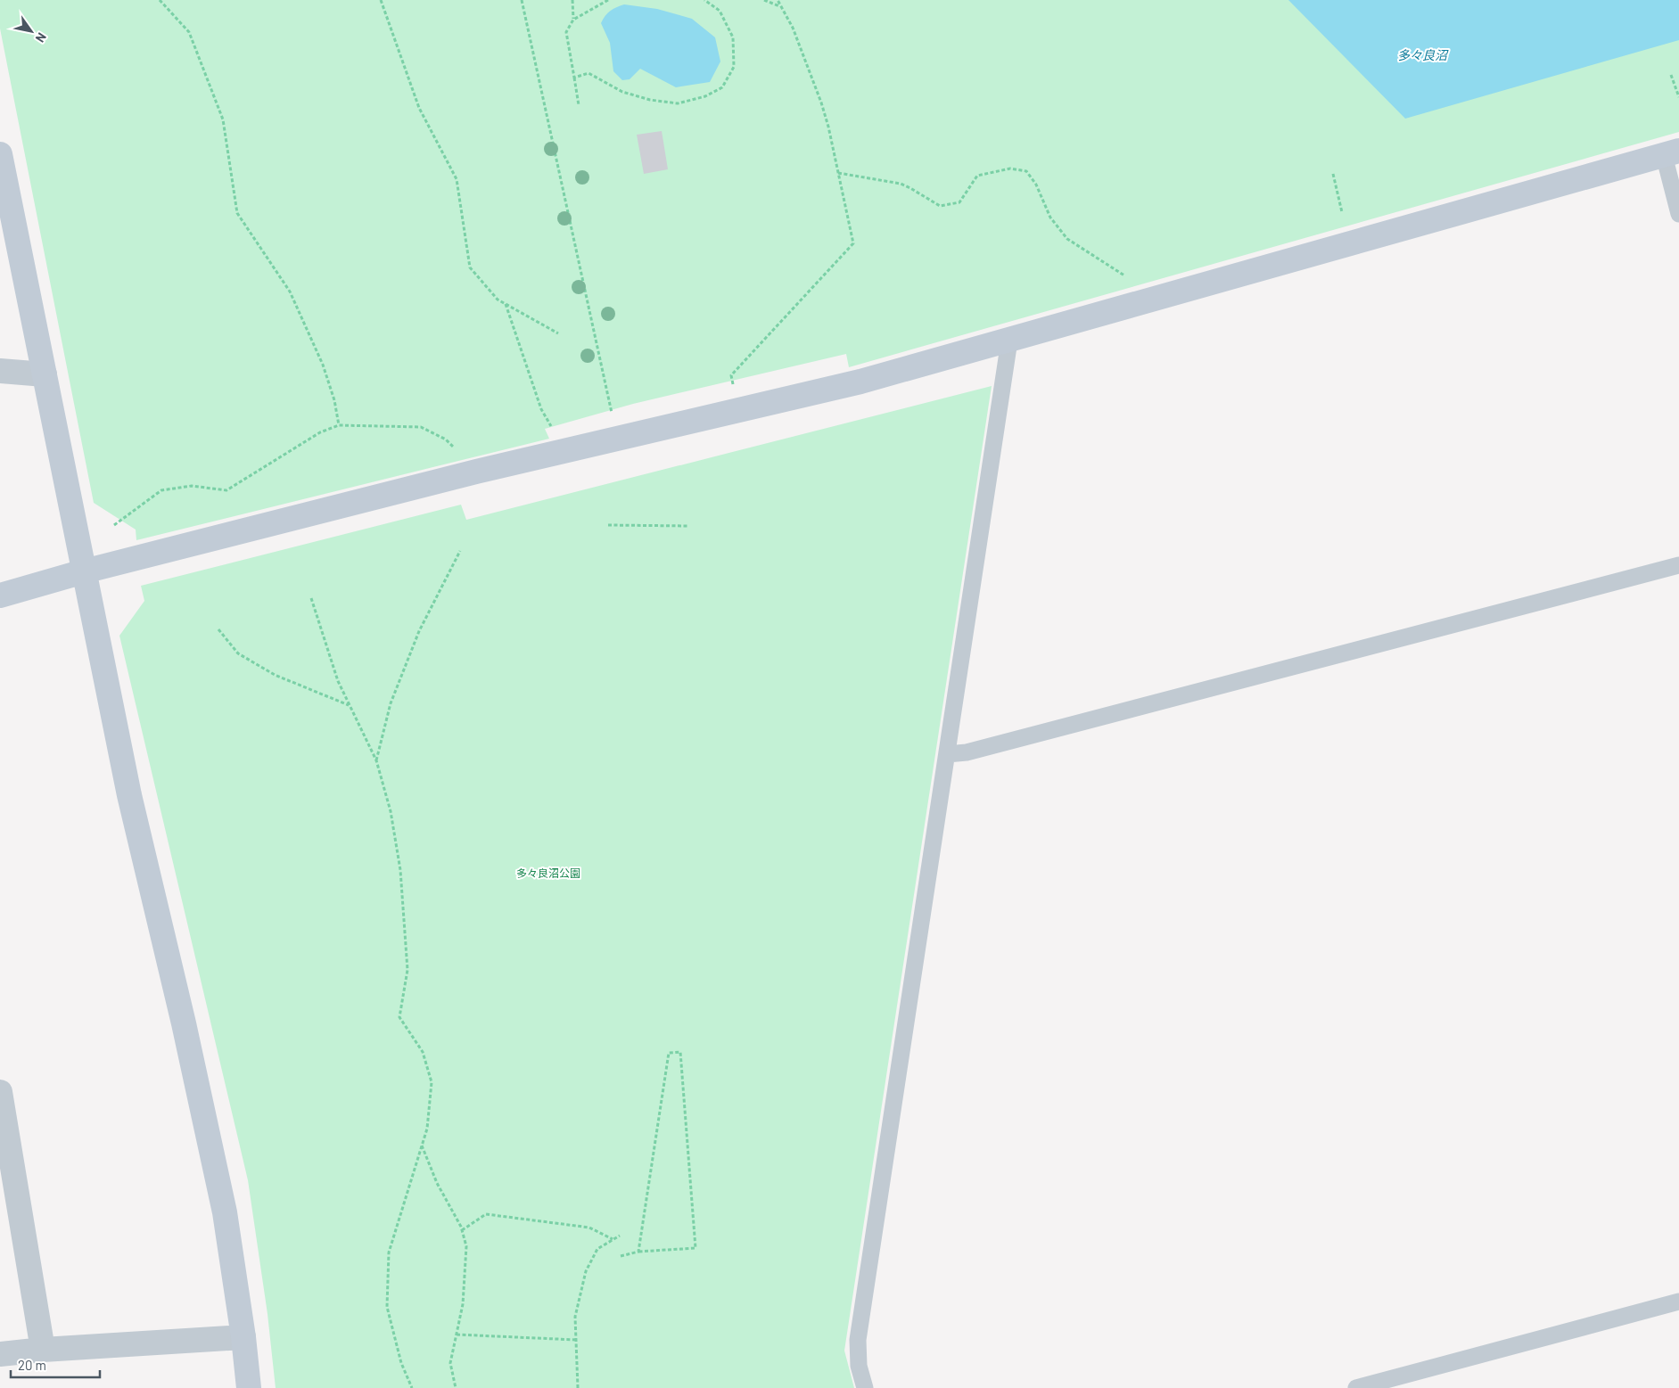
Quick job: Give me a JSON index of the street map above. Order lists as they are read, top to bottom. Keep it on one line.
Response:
{"water":["多々良沼"],"parks":["多々良沼公園"],"scale_bar":"20 m","north":"bottom right"}
